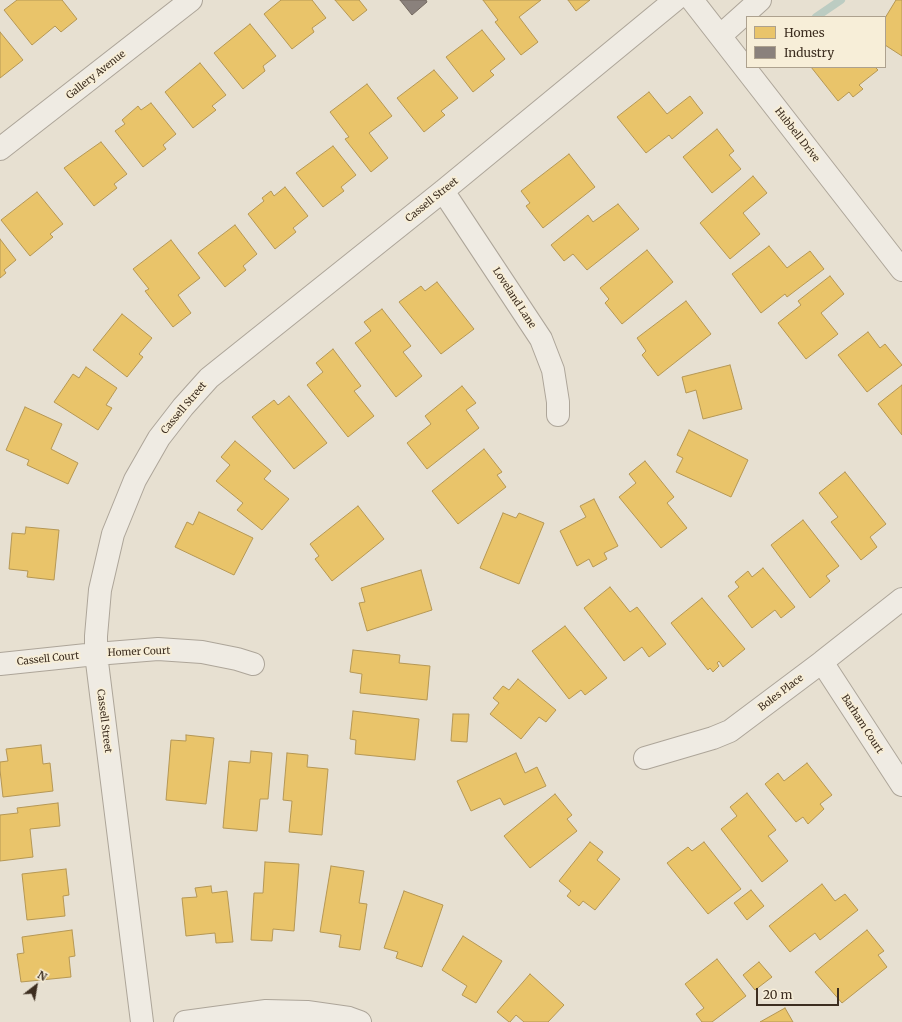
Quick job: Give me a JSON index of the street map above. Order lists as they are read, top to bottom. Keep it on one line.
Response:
{"streets":{"street":["Gallery Avenue","Hubbell Drive","Cassell Street","Loveland Lane","Homer Court","Cassell Court","Boles Place","Barham Court"]},"crossings":[["Cassell Street","Loveland Lane"],["Cassell Street","Homer Court"],["Cassell Street","Cassell Court"],["Homer Court","Cassell Court"],["Boles Place","Barham Court"]],"legend":["Homes","Industry"],"scale_bar":"20 m","north":"top right"}
